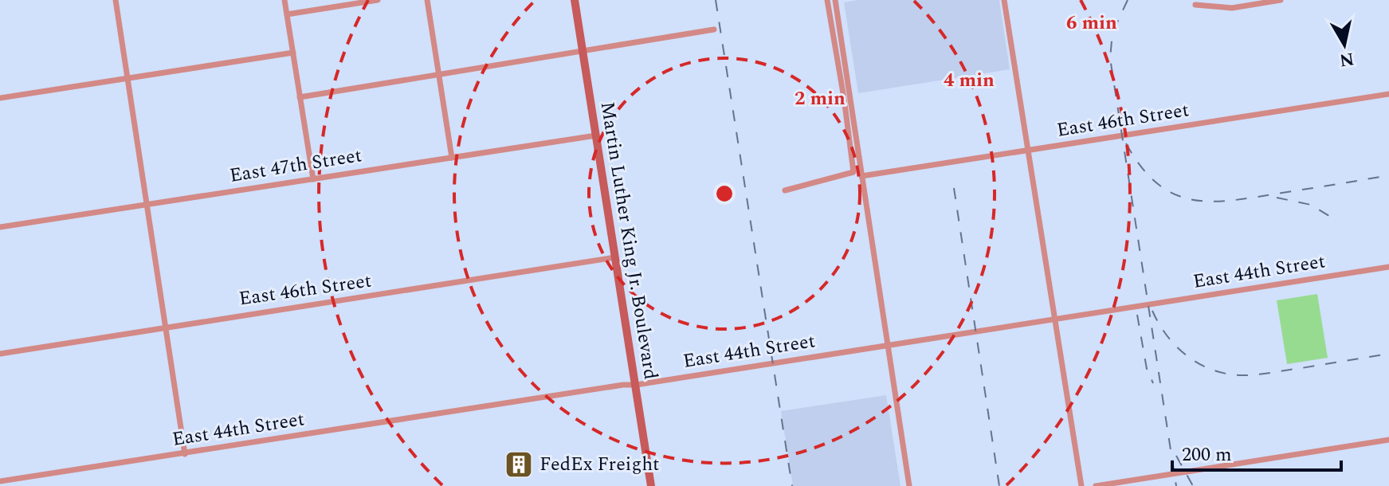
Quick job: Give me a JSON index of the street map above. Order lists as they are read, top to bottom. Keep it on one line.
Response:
{"streets":{"main road":["Martin Luther King Jr. Boulevard"],"street":["East 46th Street","East 47th Street","East 44th Street"]},"crossings":[["East 46th Street","Martin Luther King Jr. Boulevard"],["East 47th Street","Martin Luther King Jr. Boulevard"],["Martin Luther King Jr. Boulevard","East 44th Street"]],"places":{"building":["FedEx Freight"]},"scale_bar":"200 m","north":"bottom","rings":["6 min","4 min","2 min"]}
